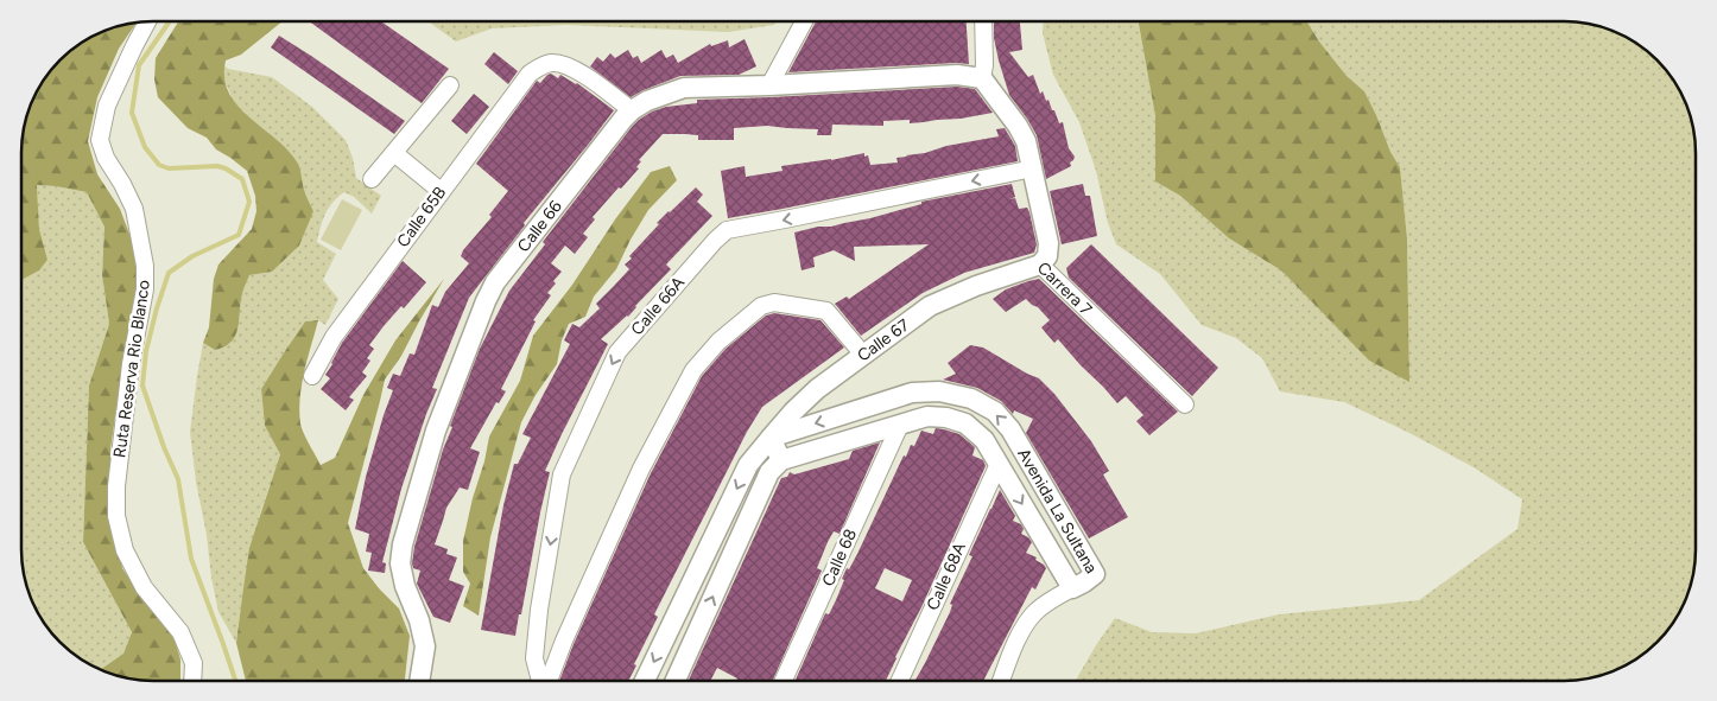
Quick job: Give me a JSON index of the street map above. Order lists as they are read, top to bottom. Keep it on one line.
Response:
{"streets":{"street":["Calle 65B","Calle 66","Carrera 7","Calle 66A","Calle 67","Ruta Reserva Rio Blanco","Avenida La Sultana","Calle 68","Calle 68A"]},"crossings":[["Calle 65B","Calle 66"],["Calle 66","Carrera 7"],["Carrera 7","Calle 66A"],["Carrera 7","Calle 67"],["Calle 66A","Calle 67"],["Calle 67","Avenida La Sultana"],["Avenida La Sultana","Calle 68"],["Avenida La Sultana","Calle 68A"]],"one_way":["Calle 66A"]}
